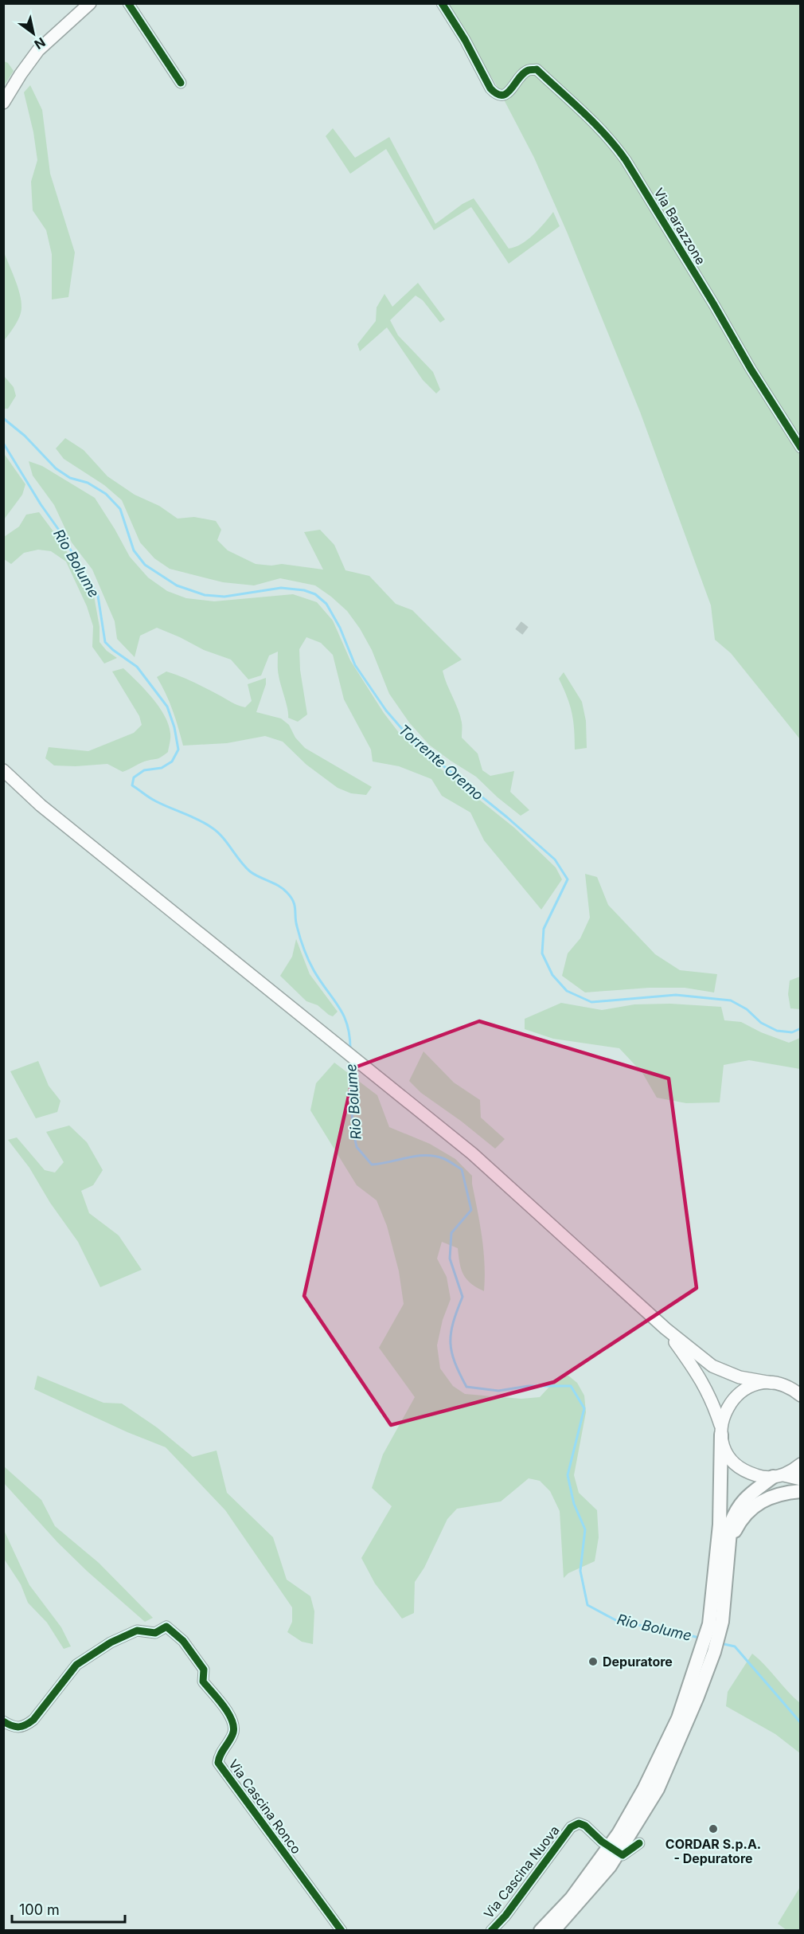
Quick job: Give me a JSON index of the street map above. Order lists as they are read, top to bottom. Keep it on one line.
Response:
{"streets":{"street":["Via Barazzone","Via Cascina Ronco","Via Cascina Nuova"]},"water":["Rio Bolume","Torrente Oremo"],"places":["Depuratore","CORDAR S.p.A. - Depuratore"],"scale_bar":"100 m","north":"bottom right"}
